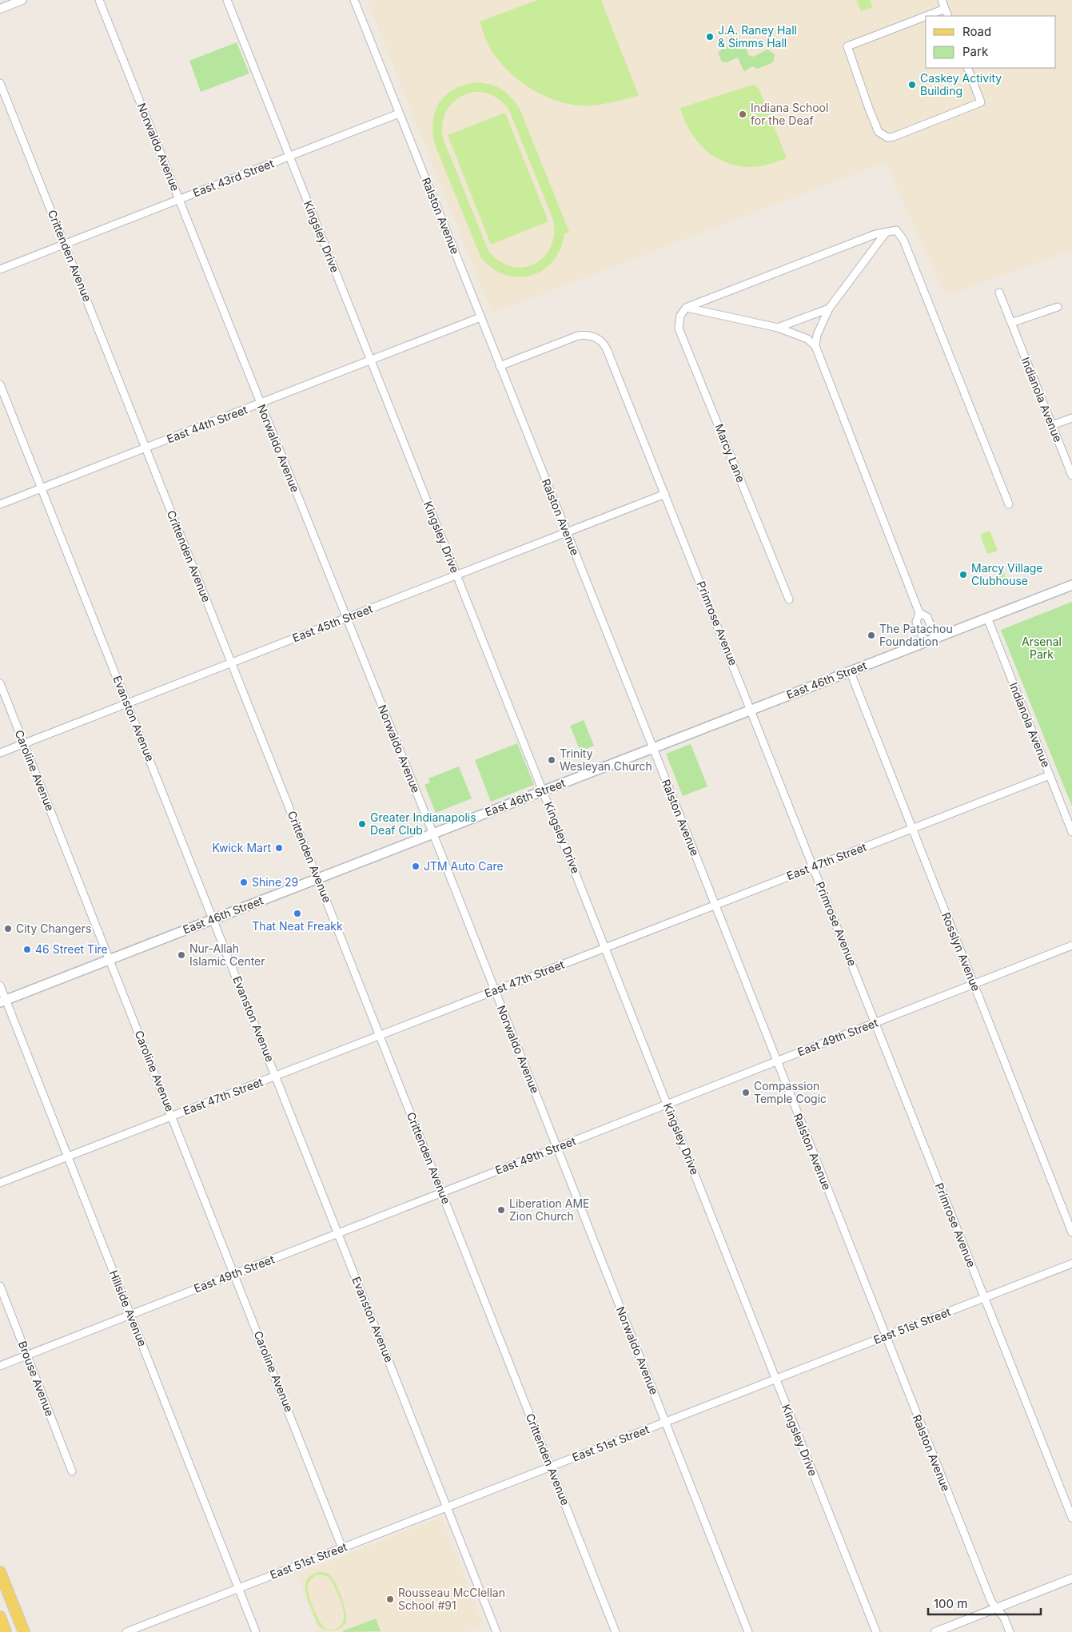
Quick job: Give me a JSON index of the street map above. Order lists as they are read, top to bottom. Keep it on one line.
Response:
{"streets":{"main road":["East 46th Street"],"street":["Norwaldo Avenue","East 43rd Street","Ralston Avenue","Kingsley Drive","Crittenden Avenue","Indianola Avenue","East 44th Street","Marcy Lane","East 45th Street","Primrose Avenue","Evanston Avenue","Caroline Avenue","East 47th Street","Rosslyn Avenue","East 49th Street","Hillside Avenue","East 51st Street","Brouse Avenue"]},"crossings":[["Norwaldo Avenue","East 43rd Street"],["Norwaldo Avenue","East 44th Street"],["Norwaldo Avenue","East 45th Street"],["Norwaldo Avenue","East 46th Street"],["Norwaldo Avenue","East 47th Street"],["Norwaldo Avenue","East 49th Street"],["Norwaldo Avenue","East 51st Street"],["East 43rd Street","Ralston Avenue"],["East 43rd Street","Kingsley Drive"],["East 43rd Street","Crittenden Avenue"],["Ralston Avenue","East 44th Street"],["Ralston Avenue","East 45th Street"],["Ralston Avenue","Primrose Avenue"],["Ralston Avenue","East 46th Street"],["Ralston Avenue","East 47th Street"],["Ralston Avenue","East 49th Street"],["Ralston Avenue","East 51st Street"],["Kingsley Drive","East 44th Street"],["Kingsley Drive","East 45th Street"],["Kingsley Drive","East 46th Street"],["Kingsley Drive","East 47th Street"],["Kingsley Drive","East 49th Street"],["Kingsley Drive","East 51st Street"],["Crittenden Avenue","East 44th Street"],["Crittenden Avenue","East 45th Street"],["Crittenden Avenue","East 46th Street"],["Crittenden Avenue","East 47th Street"],["Crittenden Avenue","East 49th Street"],["Crittenden Avenue","East 51st Street"],["Indianola Avenue","East 46th Street"],["Indianola Avenue","East 47th Street"],["East 44th Street","Evanston Avenue"],["East 45th Street","Primrose Avenue"],["East 45th Street","Evanston Avenue"],["East 45th Street","Caroline Avenue"],["Primrose Avenue","East 46th Street"],["Primrose Avenue","East 47th Street"],["Primrose Avenue","East 49th Street"],["Primrose Avenue","East 51st Street"],["East 46th Street","Evanston Avenue"],["East 46th Street","Caroline Avenue"],["East 46th Street","Rosslyn Avenue"],["East 46th Street","Hillside Avenue"],["Evanston Avenue","East 47th Street"],["Evanston Avenue","East 49th Street"],["Evanston Avenue","East 51st Street"],["Caroline Avenue","East 47th Street"],["Caroline Avenue","East 49th Street"],["Caroline Avenue","East 51st Street"],["East 47th Street","Rosslyn Avenue"],["East 47th Street","Hillside Avenue"],["Rosslyn Avenue","East 49th Street"],["East 49th Street","Hillside Avenue"],["East 49th Street","Brouse Avenue"],["Hillside Avenue","East 51st Street"]],"parks":["Arsenal Park"],"places":["J.A. Raney Hall & Simms Hall","Caskey Activity Building","Indiana School for the Deaf","Marcy Village Clubhouse","The Patachou Foundation","Trinity Wesleyan Church","Greater Indianapolis Deaf Club","Kwick Mart","JTM Auto Care","Shine 29","That Neat Freakk","City Changers","46 Street Tire","Nur-Allah Islamic Center","Compassion Temple Cogic","Liberation AME Zion Church","Rousseau McClellan School #91"],"legend":["Road","Park"],"scale_bar":"100 m"}
